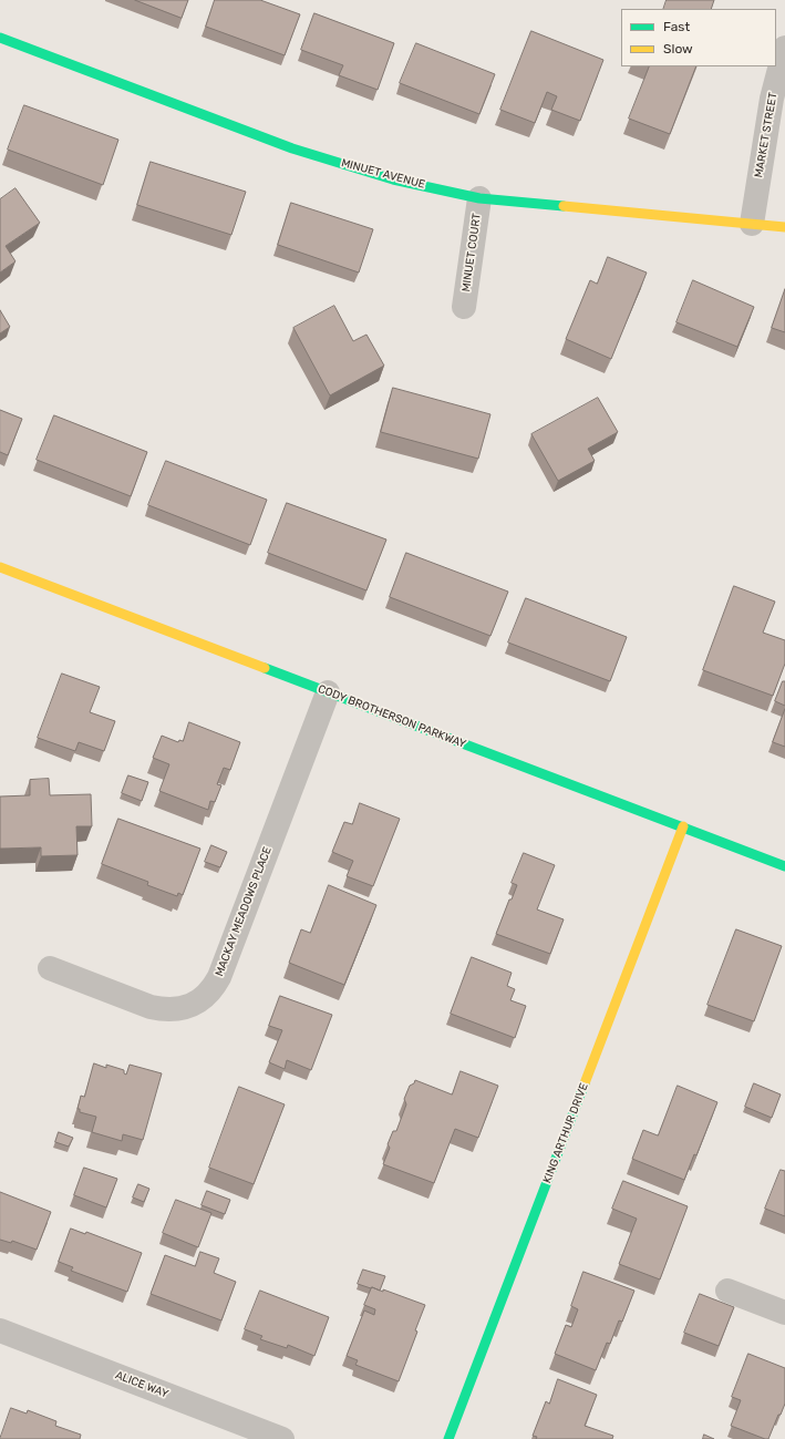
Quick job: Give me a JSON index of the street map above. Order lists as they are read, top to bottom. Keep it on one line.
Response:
{"streets":{"street":["MARKET STREET","MINUET AVENUE","MINUET COURT","CODY BROTHERSON PARKWAY","MACKAY MEADOWS PLACE","KING ARTHUR DRIVE","ALICE WAY"]},"crossings":[["MARKET STREET","MINUET AVENUE"],["MINUET AVENUE","MINUET COURT"],["CODY BROTHERSON PARKWAY","MACKAY MEADOWS PLACE"],["CODY BROTHERSON PARKWAY","KING ARTHUR DRIVE"]],"legend":["Fast","Slow"]}
